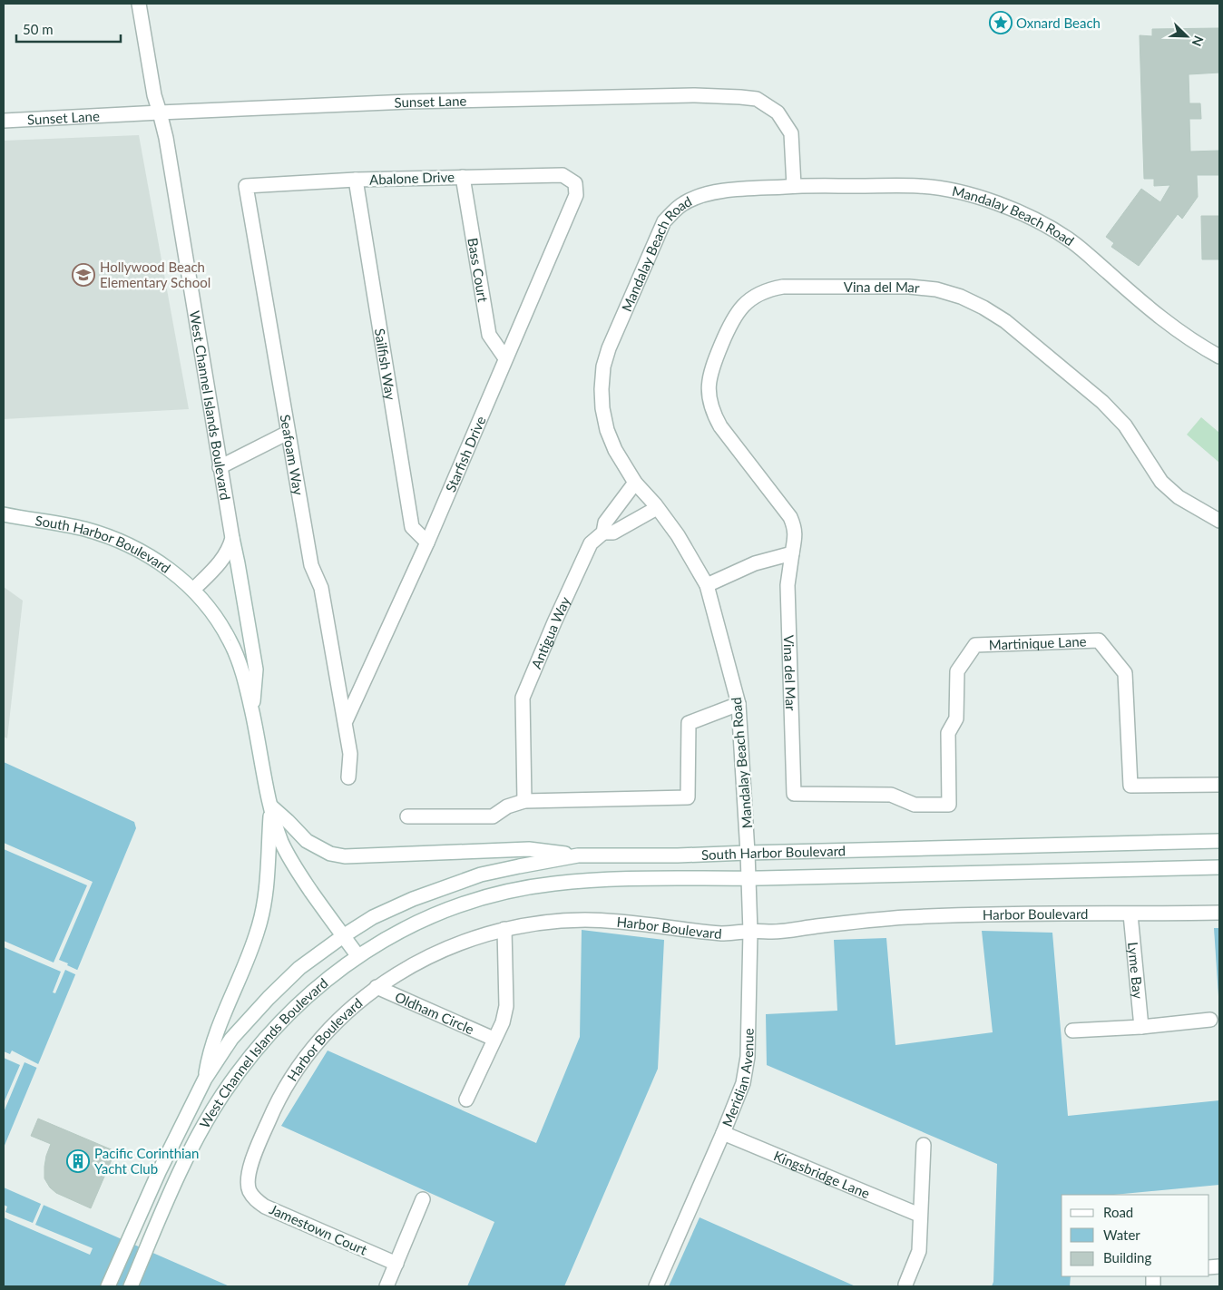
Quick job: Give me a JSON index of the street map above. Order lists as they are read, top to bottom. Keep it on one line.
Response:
{"streets":{"street":["Sunset Lane","Abalone Drive","Mandalay Beach Road","Bass Court","Vina del Mar","Sailfish Way","West Channel Islands Boulevard","Starfish Drive","Seafoam Way","South Harbor Boulevard","Antigua Way","Martinique Lane","Harbor Boulevard","Lyme Bay","Oldham Circle","Meridian Avenue","Kingsbridge Lane","Jamestown Court"]},"crossings":[["Sunset Lane","Mandalay Beach Road"],["Sunset Lane","West Channel Islands Boulevard"],["Abalone Drive","Bass Court"],["Abalone Drive","Sailfish Way"],["Abalone Drive","Starfish Drive"],["Abalone Drive","Seafoam Way"],["Mandalay Beach Road","South Harbor Boulevard"],["Mandalay Beach Road","Antigua Way"],["Mandalay Beach Road","Meridian Avenue"],["Bass Court","Starfish Drive"],["Vina del Mar","Martinique Lane"],["Sailfish Way","Starfish Drive"],["West Channel Islands Boulevard","South Harbor Boulevard"],["Starfish Drive","Seafoam Way"],["South Harbor Boulevard","Meridian Avenue"],["Harbor Boulevard","Lyme Bay"],["Harbor Boulevard","Oldham Circle"],["Harbor Boulevard","Meridian Avenue"],["Harbor Boulevard","Jamestown Court"],["Meridian Avenue","Kingsbridge Lane"]],"places":{"place":["Oxnard Beach"],"school or university":["Hollywood Beach Elementary School"],"building":["Pacific Corinthian Yacht Club"]},"legend":["Road","Water","Building"],"scale_bar":"50 m","north":"bottom right"}
